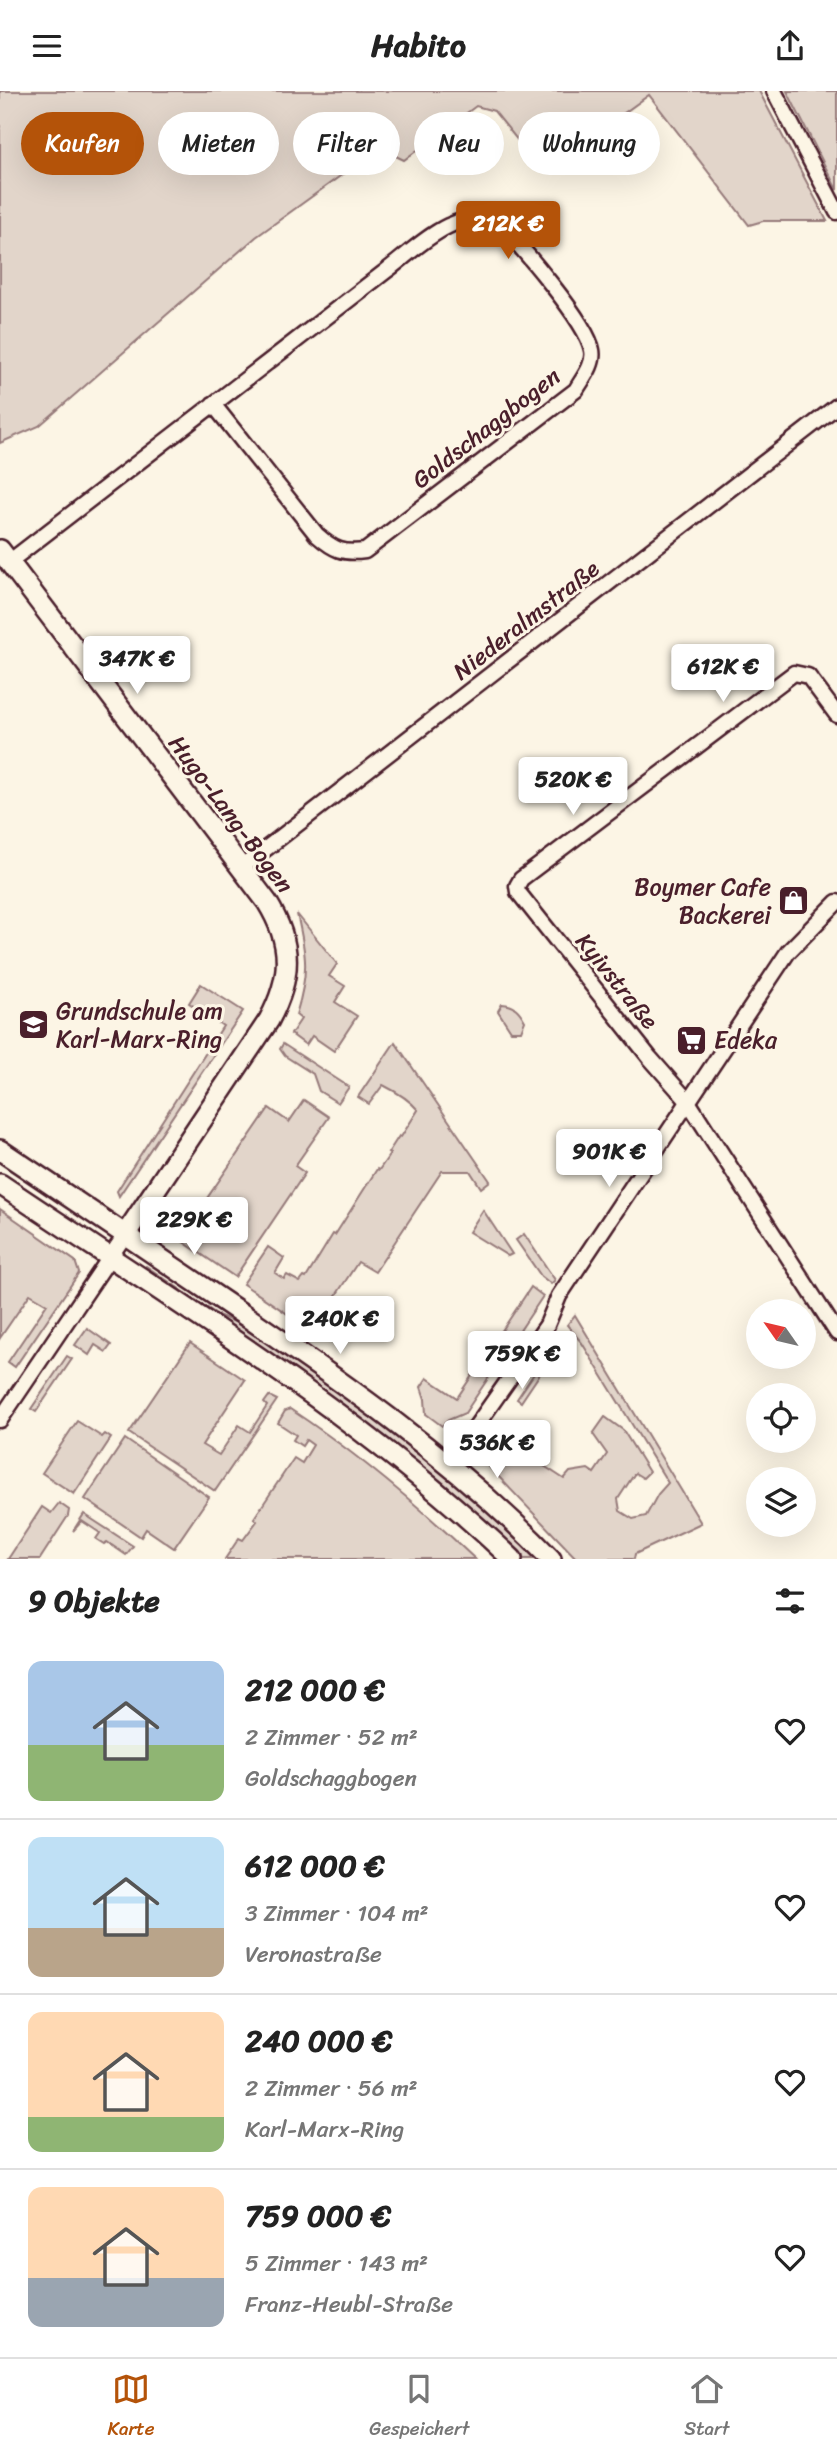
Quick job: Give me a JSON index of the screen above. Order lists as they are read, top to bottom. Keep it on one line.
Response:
{"streets":{"main road":["Hugo-Lang-Bogen"],"street":["Goldschaggbogen","Niederalmstraße","Kyivstraße"]},"crossings":[["Goldschaggbogen","Hugo-Lang-Bogen"],["Niederalmstraße","Hugo-Lang-Bogen"]],"places":{"shop":["Boymer Cafe Backerei"],"school or university":["Grundschule am Karl-Marx-Ring"],"supermarket":["Edeka"]},"north":"top left","page":{"header":"Habito","chip":["Kaufen","Mieten","Filter","Neu","Wohnung"],"price":["212K €","347K €","612K €","520K €","901K €","229K €","240K €","759K €","536K €"],"heading":"9 Objekte","list":[{"name":"212 000 €","note":"2 Zimmer · 52 m² · Goldschaggbogen"},{"name":"612 000 €","note":"3 Zimmer · 104 m² · Veronastraße"},{"name":"240 000 €","note":"2 Zimmer · 56 m² · Karl-Marx-Ring"},{"name":"759 000 €","note":"5 Zimmer · 143 m² · Franz-Heubl-Straße"}],"tabs":["Karte","Gespeichert","Start"]}}
